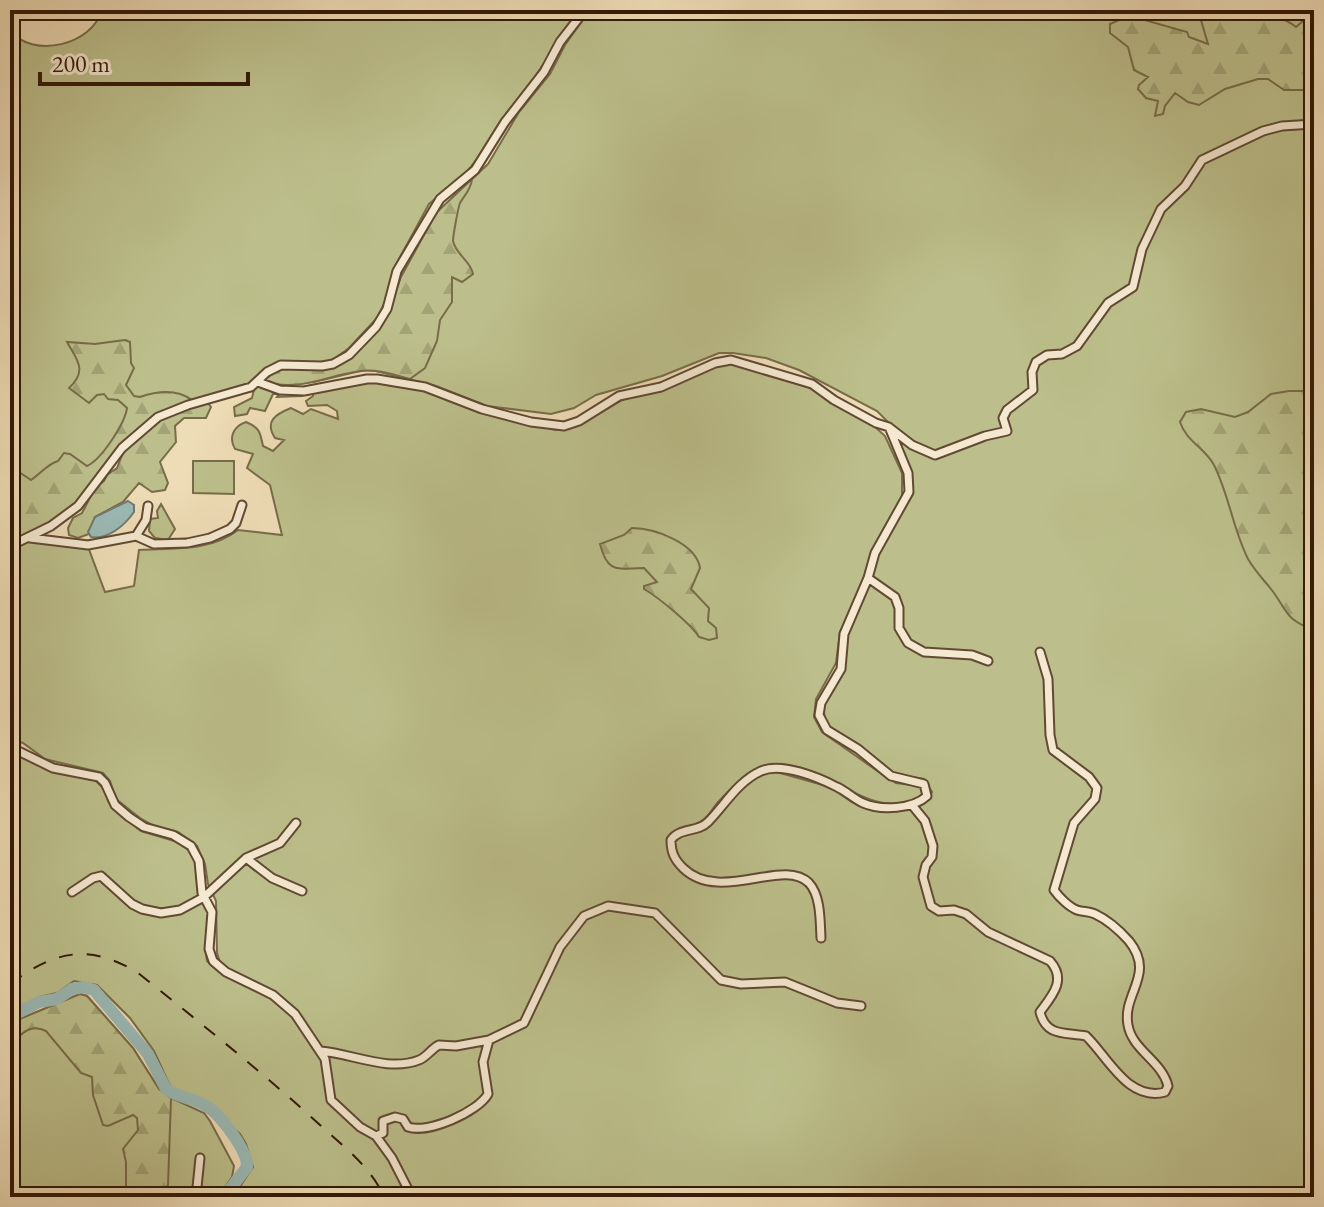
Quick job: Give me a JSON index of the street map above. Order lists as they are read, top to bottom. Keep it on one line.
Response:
{"scale_bar":"200 m"}
